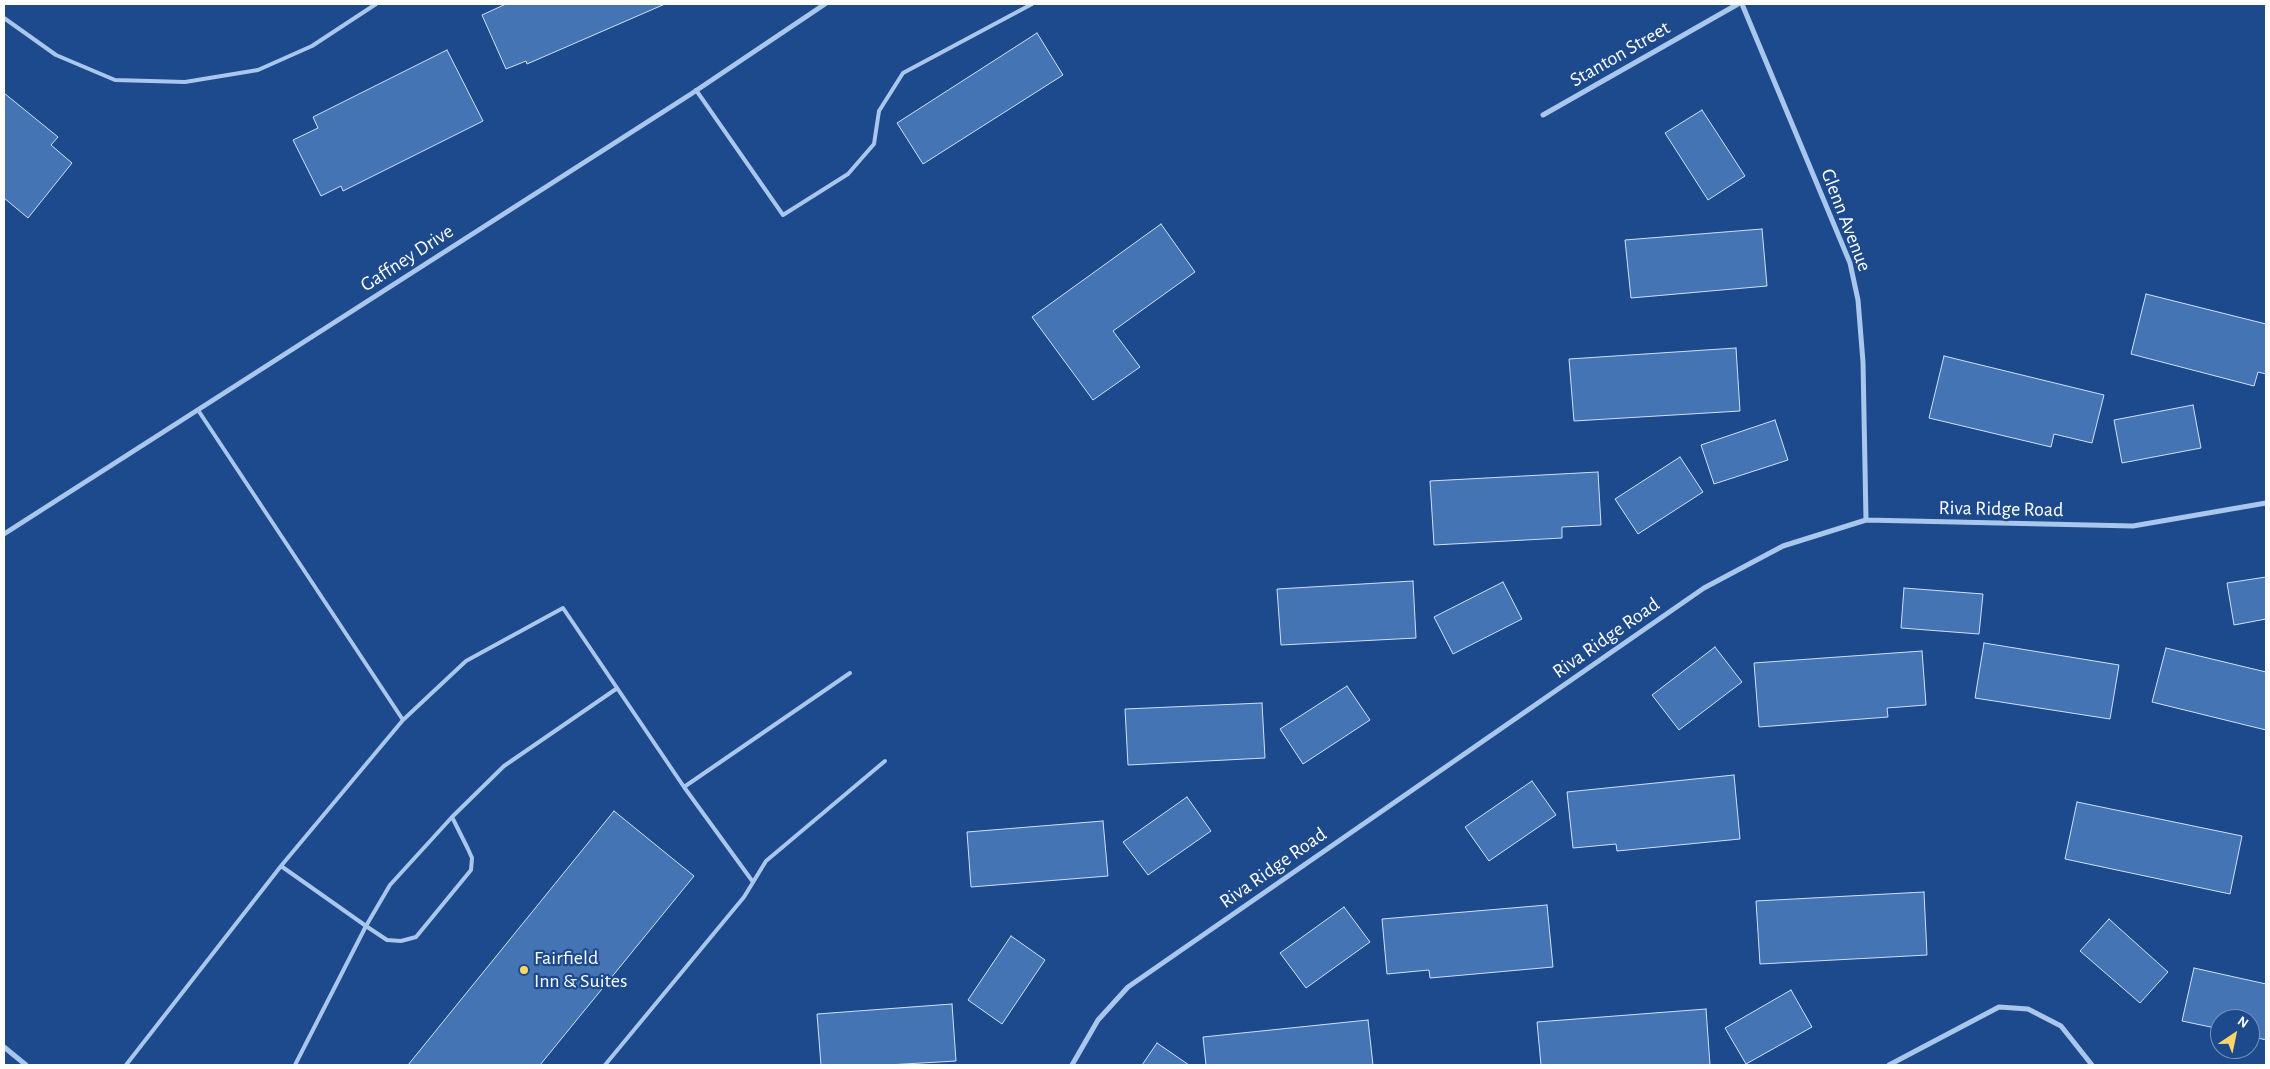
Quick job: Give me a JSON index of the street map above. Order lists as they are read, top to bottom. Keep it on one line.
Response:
{"streets":{"street":["Stanton Street","Glenn Avenue","Gaffney Drive","Riva Ridge Road"]},"crossings":[["Glenn Avenue","Riva Ridge Road"]],"places":["Fairfield Inn & Suites"],"north":"top right"}
